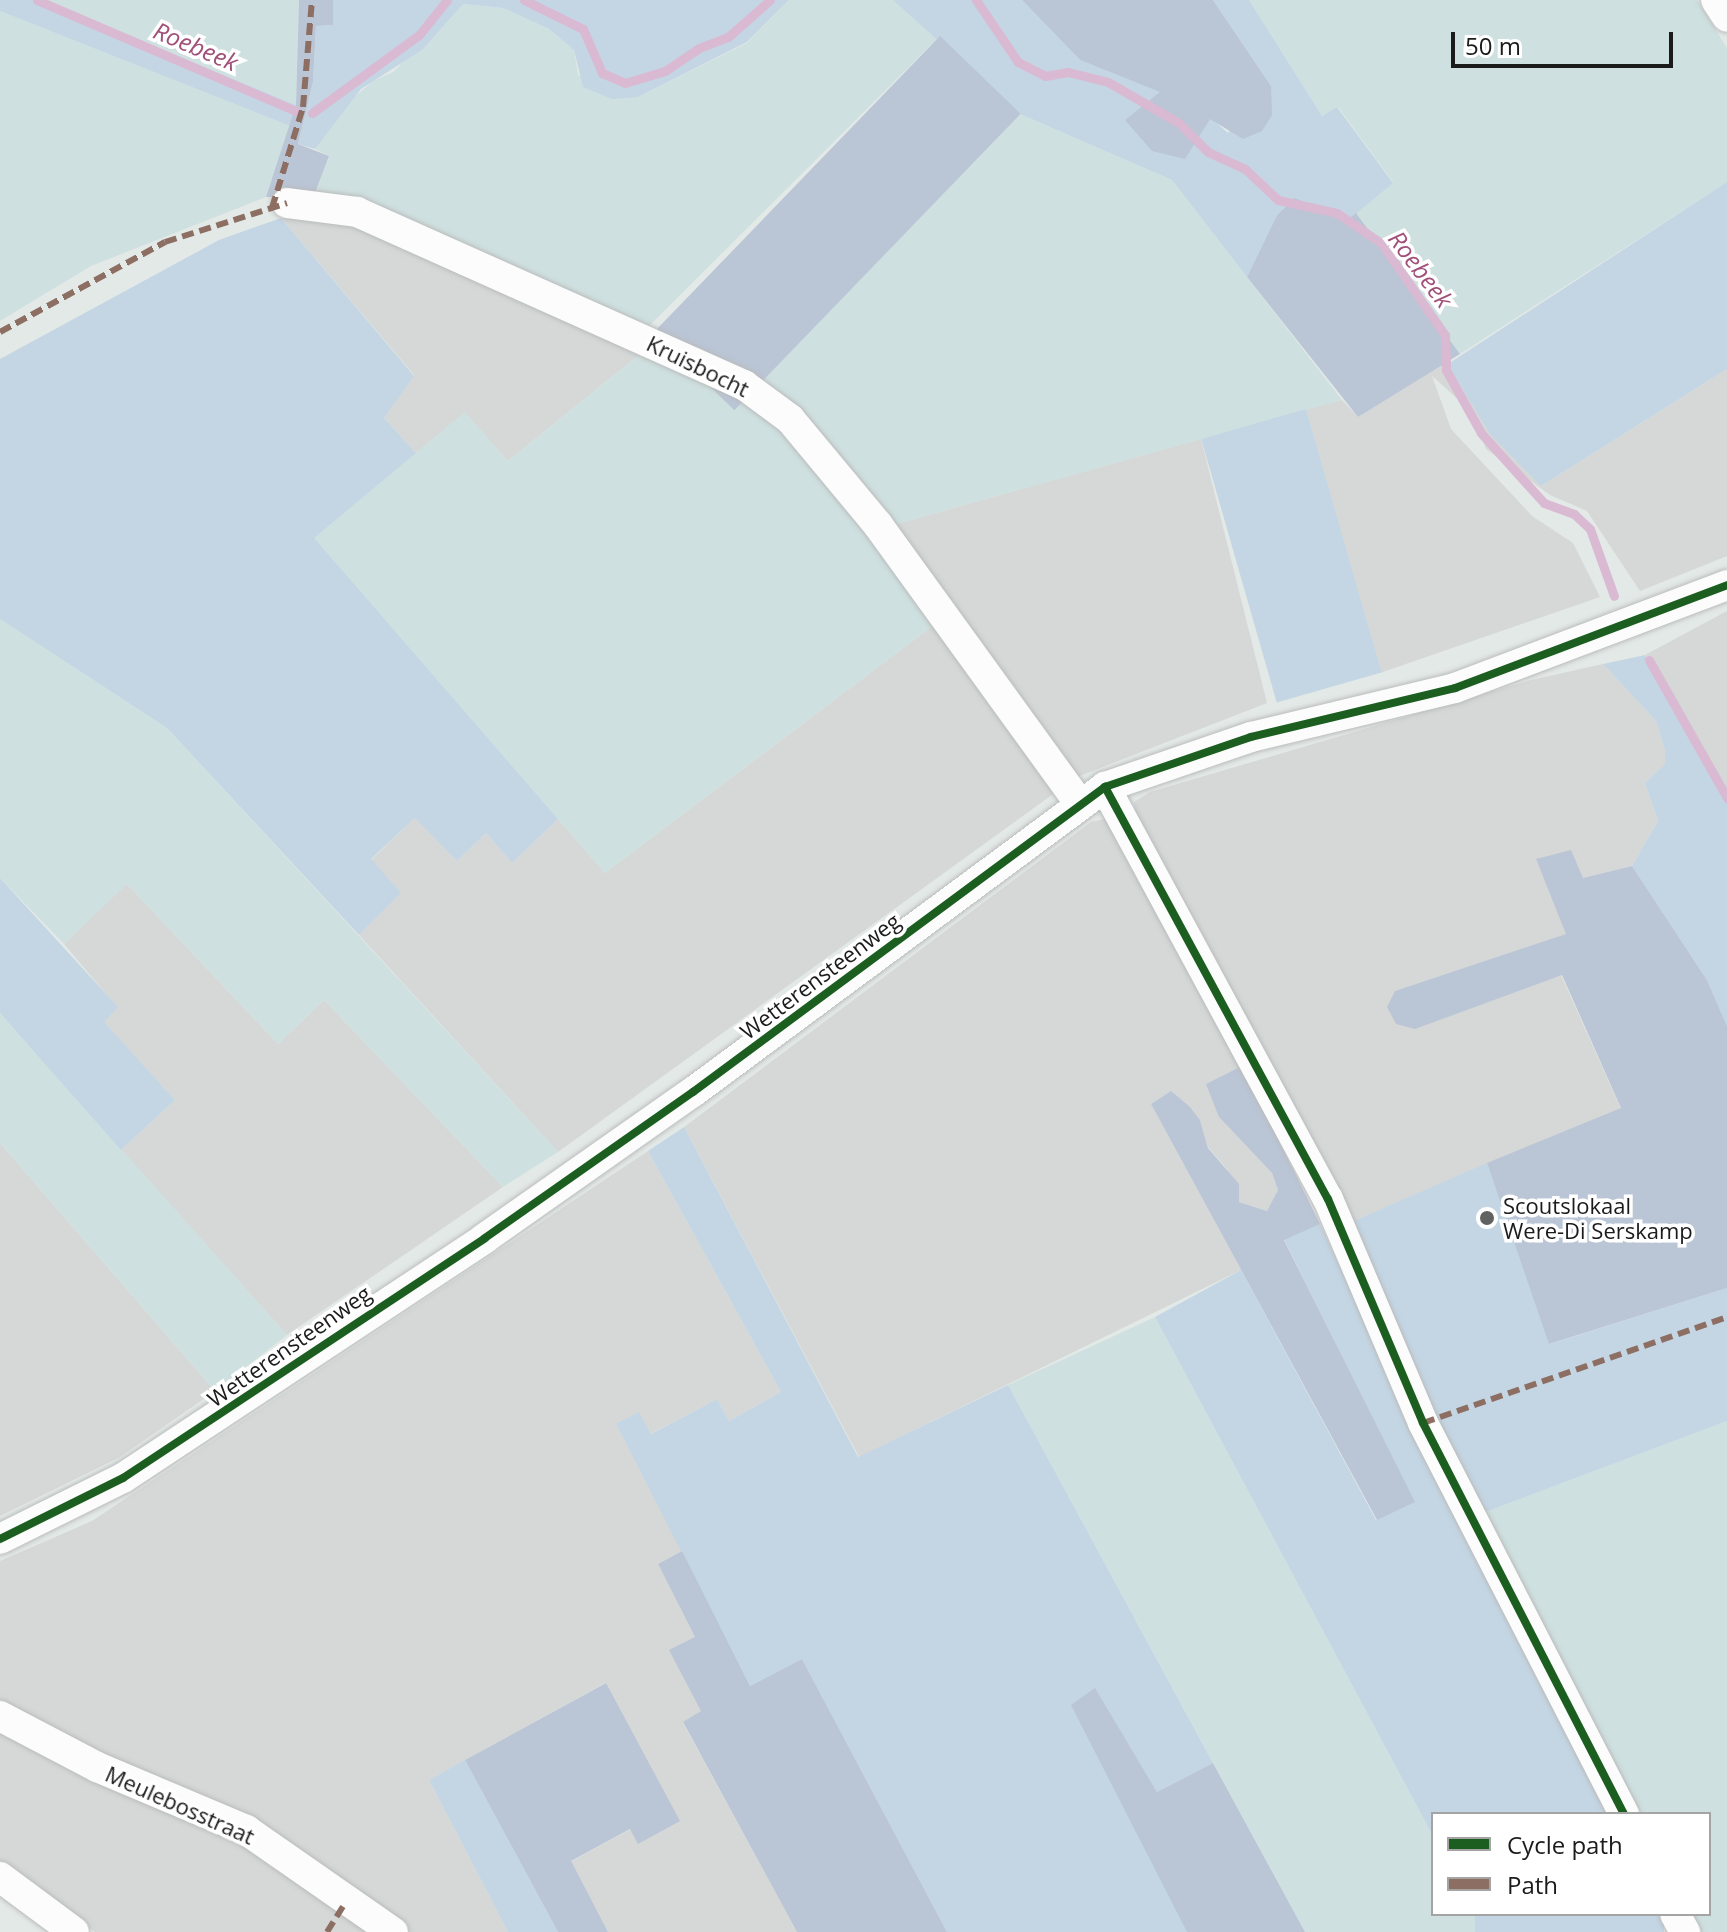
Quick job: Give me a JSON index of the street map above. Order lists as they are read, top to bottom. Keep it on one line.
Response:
{"streets":{"street":["Kruisbocht","Wetterensteenweg","Meulebosstraat"]},"crossings":[["Kruisbocht","Wetterensteenweg"]],"water":["Roebeek"],"places":["Scoutslokaal Were-Di Serskamp"],"legend":["Cycle path","Path"],"scale_bar":"50 m"}
